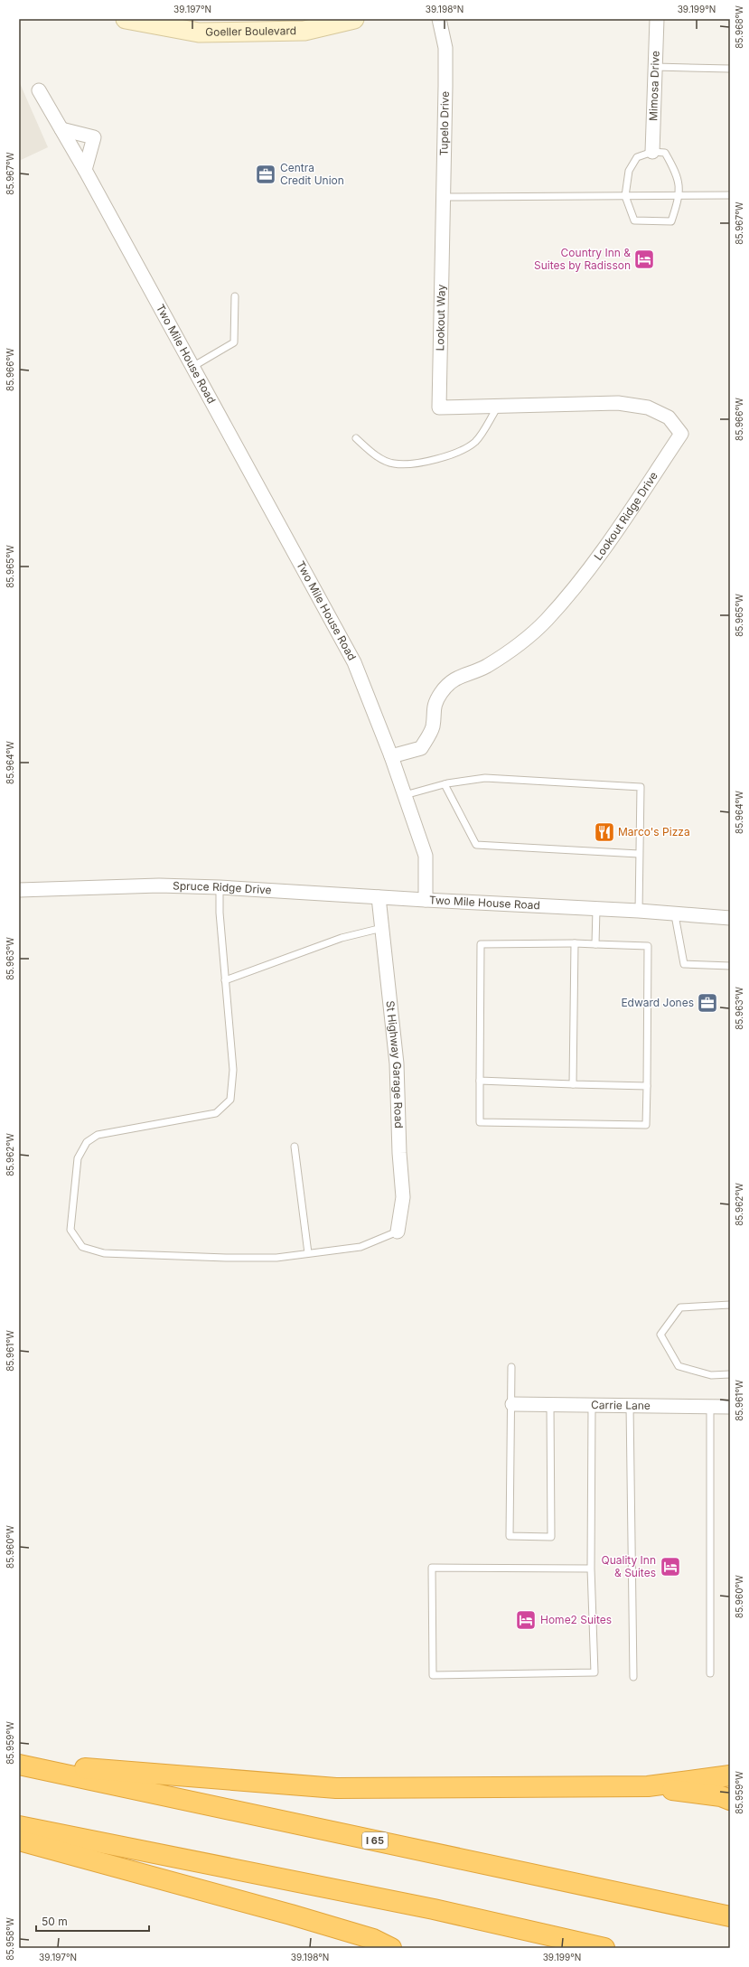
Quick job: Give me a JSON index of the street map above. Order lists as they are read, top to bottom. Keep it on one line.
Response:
{"streets":{"highway":["I 65"],"street":["Goeller Boulevard","Mimosa Drive","Tupelo Drive","Lookout Way","Two Mile House Road","Lookout Ridge Drive","Spruce Ridge Drive","St Highway Garage Road","Carrie Lane"]},"crossings":[["Tupelo Drive","Lookout Way"],["Lookout Way","Lookout Ridge Drive"],["Two Mile House Road","Lookout Ridge Drive"],["Two Mile House Road","Spruce Ridge Drive"],["Spruce Ridge Drive","St Highway Garage Road"]],"places":{"office":["Centra Credit Union","Edward Jones"],"hotel":["Country Inn & Suites by Radisson","Quality Inn & Suites","Home2 Suites"],"restaurant":["Marco's Pizza"]},"scale_bar":"50 m","coordinates":["39.197°N","39.198°N","39.199°N","85.968°W","85.967°W","85.966°W","85.965°W","85.964°W","85.963°W","85.962°W","85.961°W","85.960°W","85.959°W","85.958°W"]}
